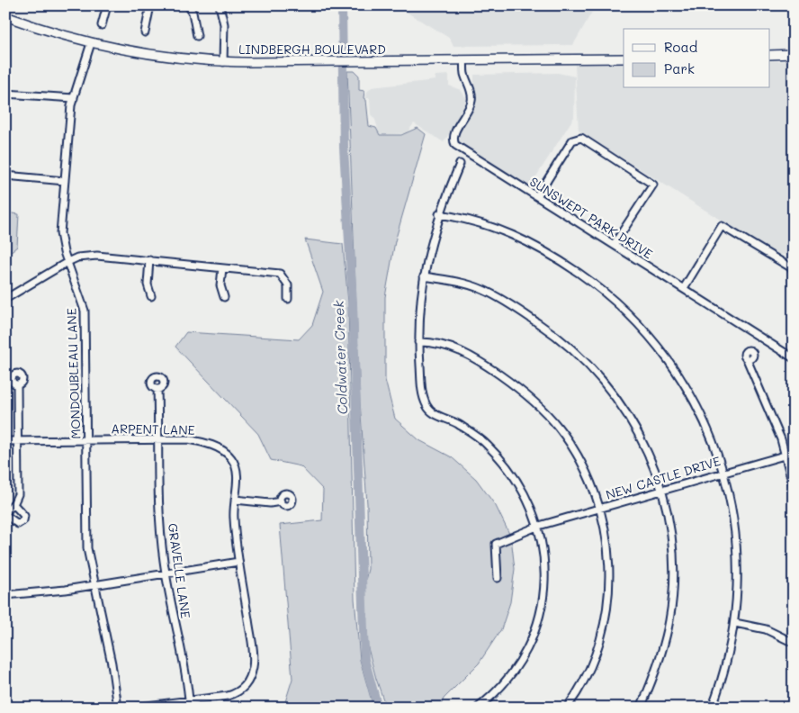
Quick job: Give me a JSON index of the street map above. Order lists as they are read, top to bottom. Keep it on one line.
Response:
{"streets":{"main road":["LINDBERGH BOULEVARD"],"street":["SUNSWEPT PARK DRIVE","MONDOUBLEAU LANE","ARPENT LANE","NEW CASTLE DRIVE","GRAVELLE LANE"]},"crossings":[["LINDBERGH BOULEVARD","SUNSWEPT PARK DRIVE"],["LINDBERGH BOULEVARD","MONDOUBLEAU LANE"],["MONDOUBLEAU LANE","ARPENT LANE"],["ARPENT LANE","GRAVELLE LANE"]],"water":["Coldwater Creek"],"legend":["Road","Park"]}
